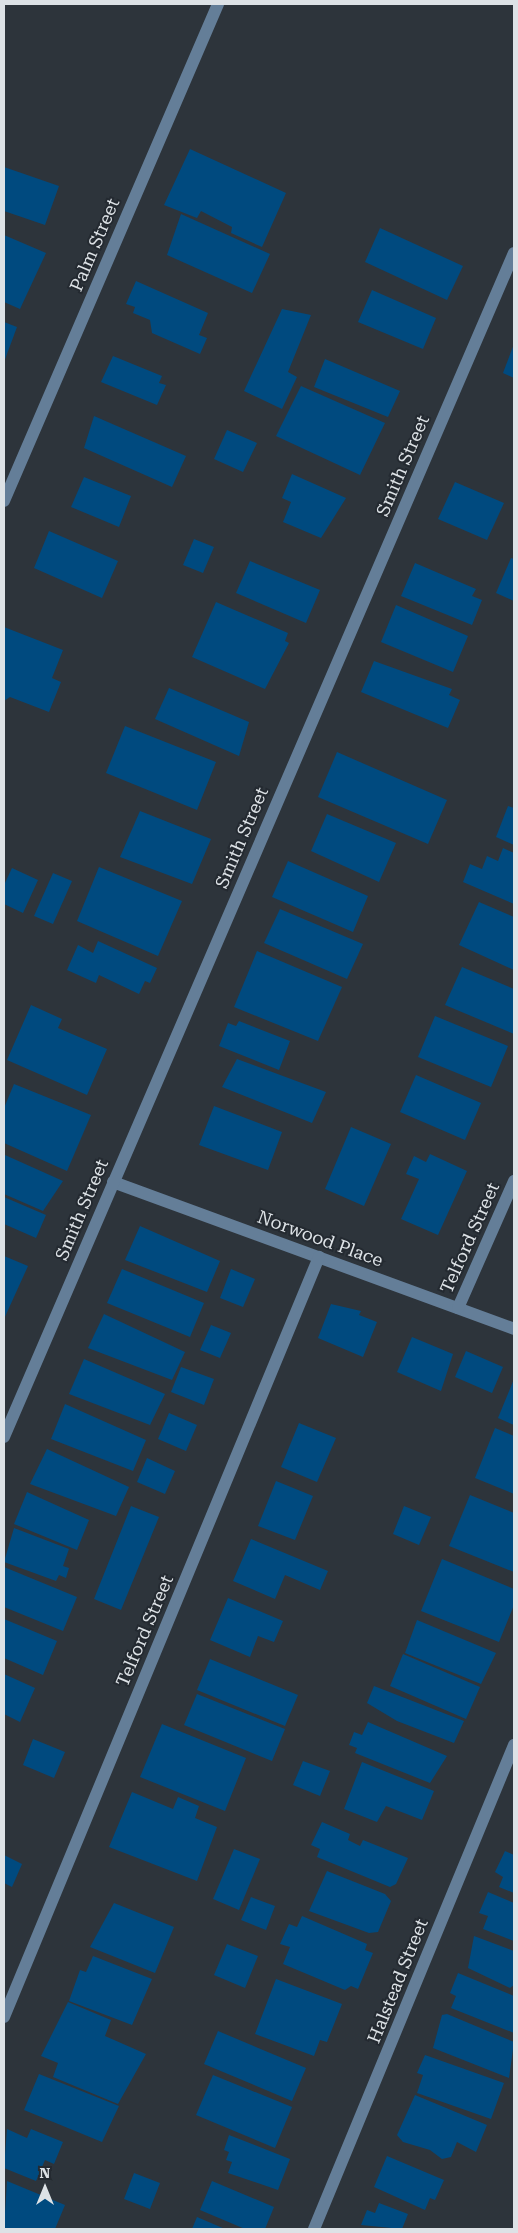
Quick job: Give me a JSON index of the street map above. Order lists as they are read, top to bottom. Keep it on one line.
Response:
{"streets":{"street":["Palm Street","Smith Street","Telford Street","Norwood Place","Halstead Street"]},"crossings":[["Smith Street","Norwood Place"],["Telford Street","Norwood Place"]],"north":"top"}
